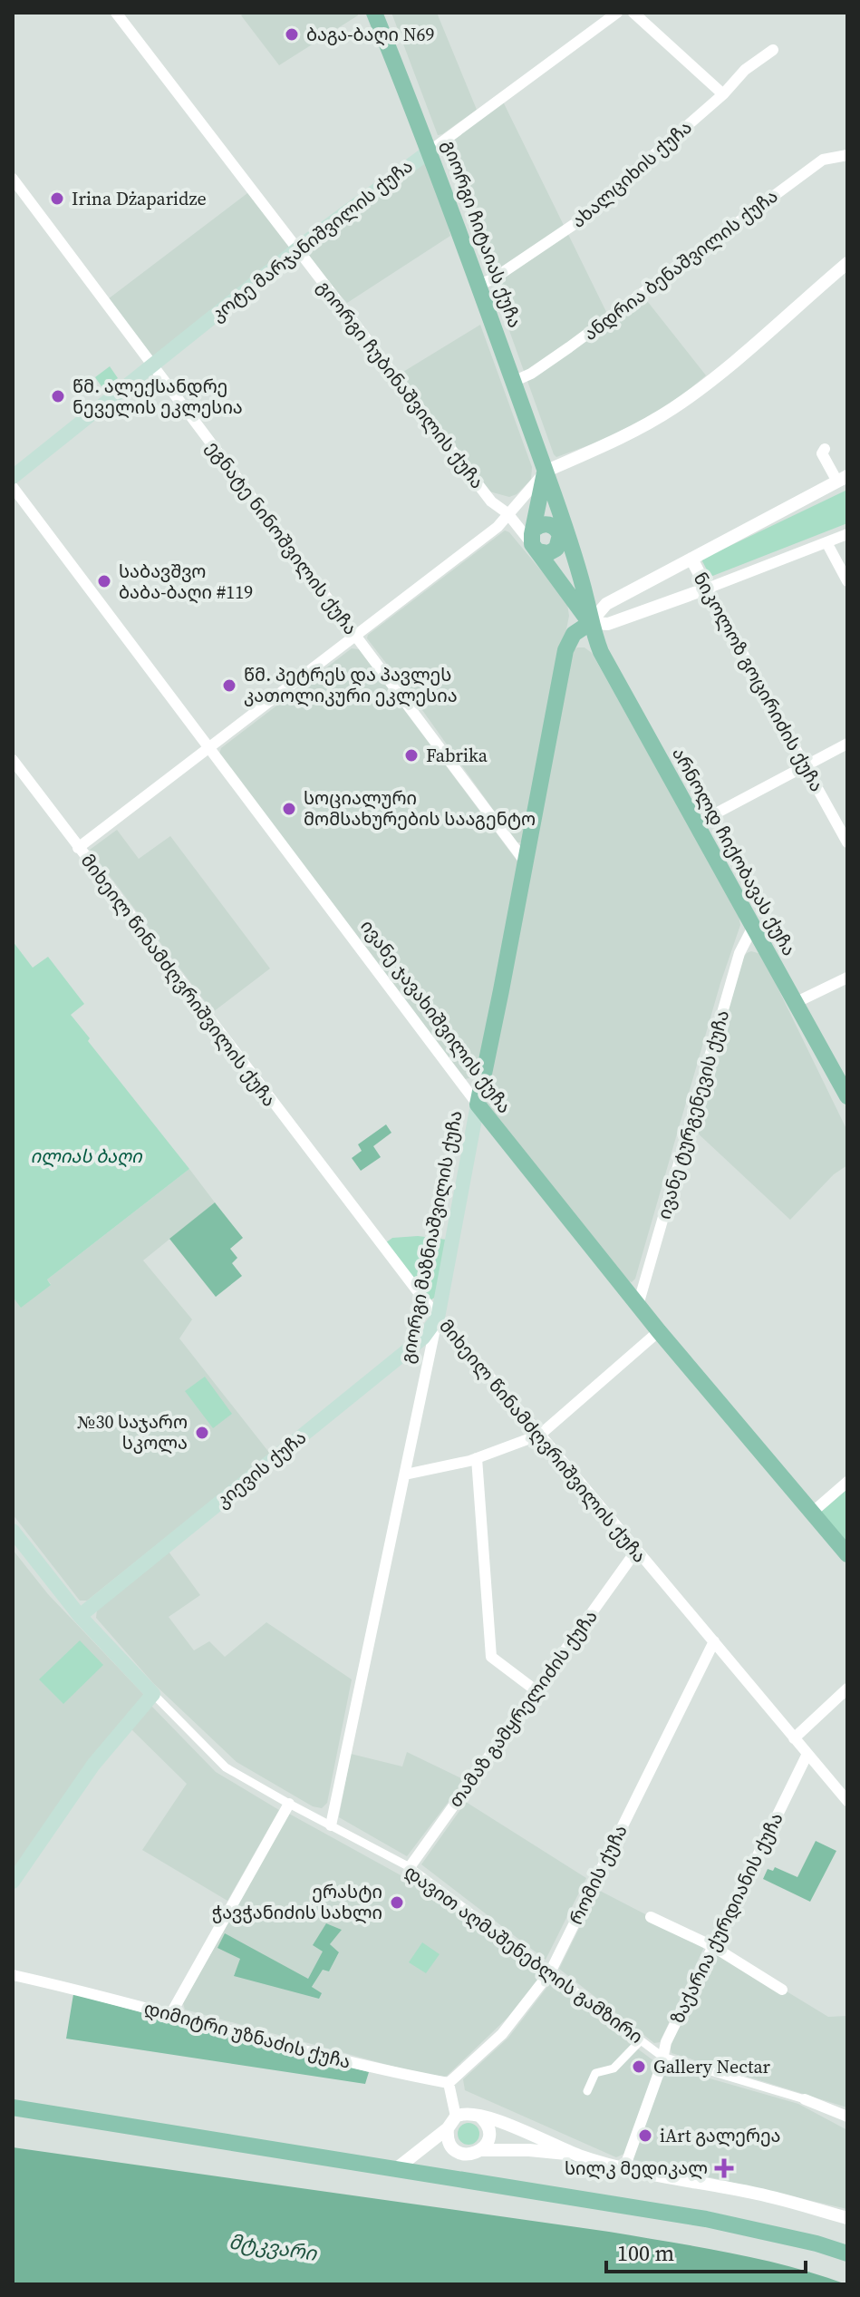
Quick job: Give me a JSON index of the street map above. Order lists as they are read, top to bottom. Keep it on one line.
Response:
{"streets":{"main road":["გიორგი ჩიტაიას ქუჩა","კოტე მარჯანიშვილის ქუჩა","არნოლდ ჩიქობავას ქუჩა","ივანე ჯავახიშვილის ქუჩა","გიორგი მაზნიაშვილის ქუჩა","კიევის ქუჩა","დავით აღმაშენებლის გამზირი"],"street":["ახალციხის ქუჩა","ანდრია ბენაშვილის ქუჩა","გიორგი ჩუბინაშვილის ქუჩა","ეგნატე ნინოშვილის ქუჩა","ნიკოლოზ გოცირიძის ქუჩა","მიხეილ წინამძღვრიშვილის ქუჩა","ივანე ტურგენევის ქუჩა","თამაზ გამყრელიძის ქუჩა","რომის ქუჩა","ზაქარია ქურდიანის ქუჩა","დიმიტრი უზნაძის ქუჩა"]},"crossings":[["ახალციხის ქუჩა","გიორგი ჩიტაიას ქუჩა"],["გიორგი ჩიტაიას ქუჩა","კოტე მარჯანიშვილის ქუჩა"],["გიორგი ჩიტაიას ქუჩა","ანდრია ბენაშვილის ქუჩა"],["გიორგი ჩიტაიას ქუჩა","გიორგი ჩუბინაშვილის ქუჩა"],["გიორგი ჩიტაიას ქუჩა","არნოლდ ჩიქობავას ქუჩა"],["გიორგი ჩიტაიას ქუჩა","გიორგი მაზნიაშვილის ქუჩა"],["კოტე მარჯანიშვილის ქუჩა","გიორგი ჩუბინაშვილის ქუჩა"],["კოტე მარჯანიშვილის ქუჩა","ეგნატე ნინოშვილის ქუჩა"],["ეგნატე ნინოშვილის ქუჩა","გიორგი მაზნიაშვილის ქუჩა"],["არნოლდ ჩიქობავას ქუჩა","ივანე ტურგენევის ქუჩა"],["მიხეილ წინამძღვრიშვილის ქუჩა","გიორგი მაზნიაშვილის ქუჩა"],["მიხეილ წინამძღვრიშვილის ქუჩა","კიევის ქუჩა"],["მიხეილ წინამძღვრიშვილის ქუჩა","თამაზ გამყრელიძის ქუჩა"],["მიხეილ წინამძღვრიშვილის ქუჩა","რომის ქუჩა"],["მიხეილ წინამძღვრიშვილის ქუჩა","ზაქარია ქურდიანის ქუჩა"],["ივანე ჯავახიშვილის ქუჩა","ივანე ტურგენევის ქუჩა"],["ივანე ჯავახიშვილის ქუჩა","გიორგი მაზნიაშვილის ქუჩა"],["გიორგი მაზნიაშვილის ქუჩა","კიევის ქუჩა"],["გიორგი მაზნიაშვილის ქუჩა","დავით აღმაშენებლის გამზირი"],["კიევის ქუჩა","დავით აღმაშენებლის გამზირი"],["თამაზ გამყრელიძის ქუჩა","დავით აღმაშენებლის გამზირი"],["რომის ქუჩა","დავით აღმაშენებლის გამზირი"],["რომის ქუჩა","დიმიტრი უზნაძის ქუჩა"],["ზაქარია ქურდიანის ქუჩა","დავით აღმაშენებლის გამზირი"]],"water":["მტკვარი"],"parks":["ილიას ბაღი"],"places":{"other":["ბაგა-ბაღი N69","Irina Dżaparidze","წმ. ალექსანდრე ნეველის ეკლესია","საბავშვო ბაბა-ბაღი #119","წმ. პეტრეს და პავლეს კათოლიკური ეკლესია","Fabrika","სოციალური მომსახურების სააგენტო","№30 საჯარო სკოლა","ერასტი ჭავჭანიძის სახლი","Gallery Nectar","iArt გალერეა"],"health":["სილკ მედიკალ"]},"scale_bar":"100 m"}
